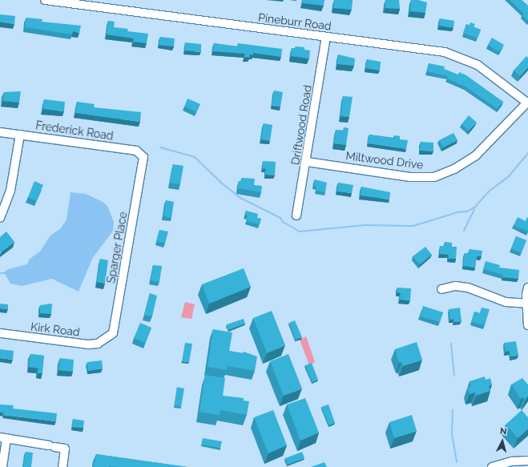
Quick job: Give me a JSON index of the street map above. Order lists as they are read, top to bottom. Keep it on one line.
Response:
{"streets":{"street":["Pineburr Road","Driftwood Road","Frederick Road","Miltwood Drive","Sparger Place","Kirk Road"]},"crossings":[["Pineburr Road","Driftwood Road"],["Pineburr Road","Miltwood Drive"],["Driftwood Road","Miltwood Drive"],["Frederick Road","Sparger Place"],["Sparger Place","Kirk Road"]],"north":"top"}
